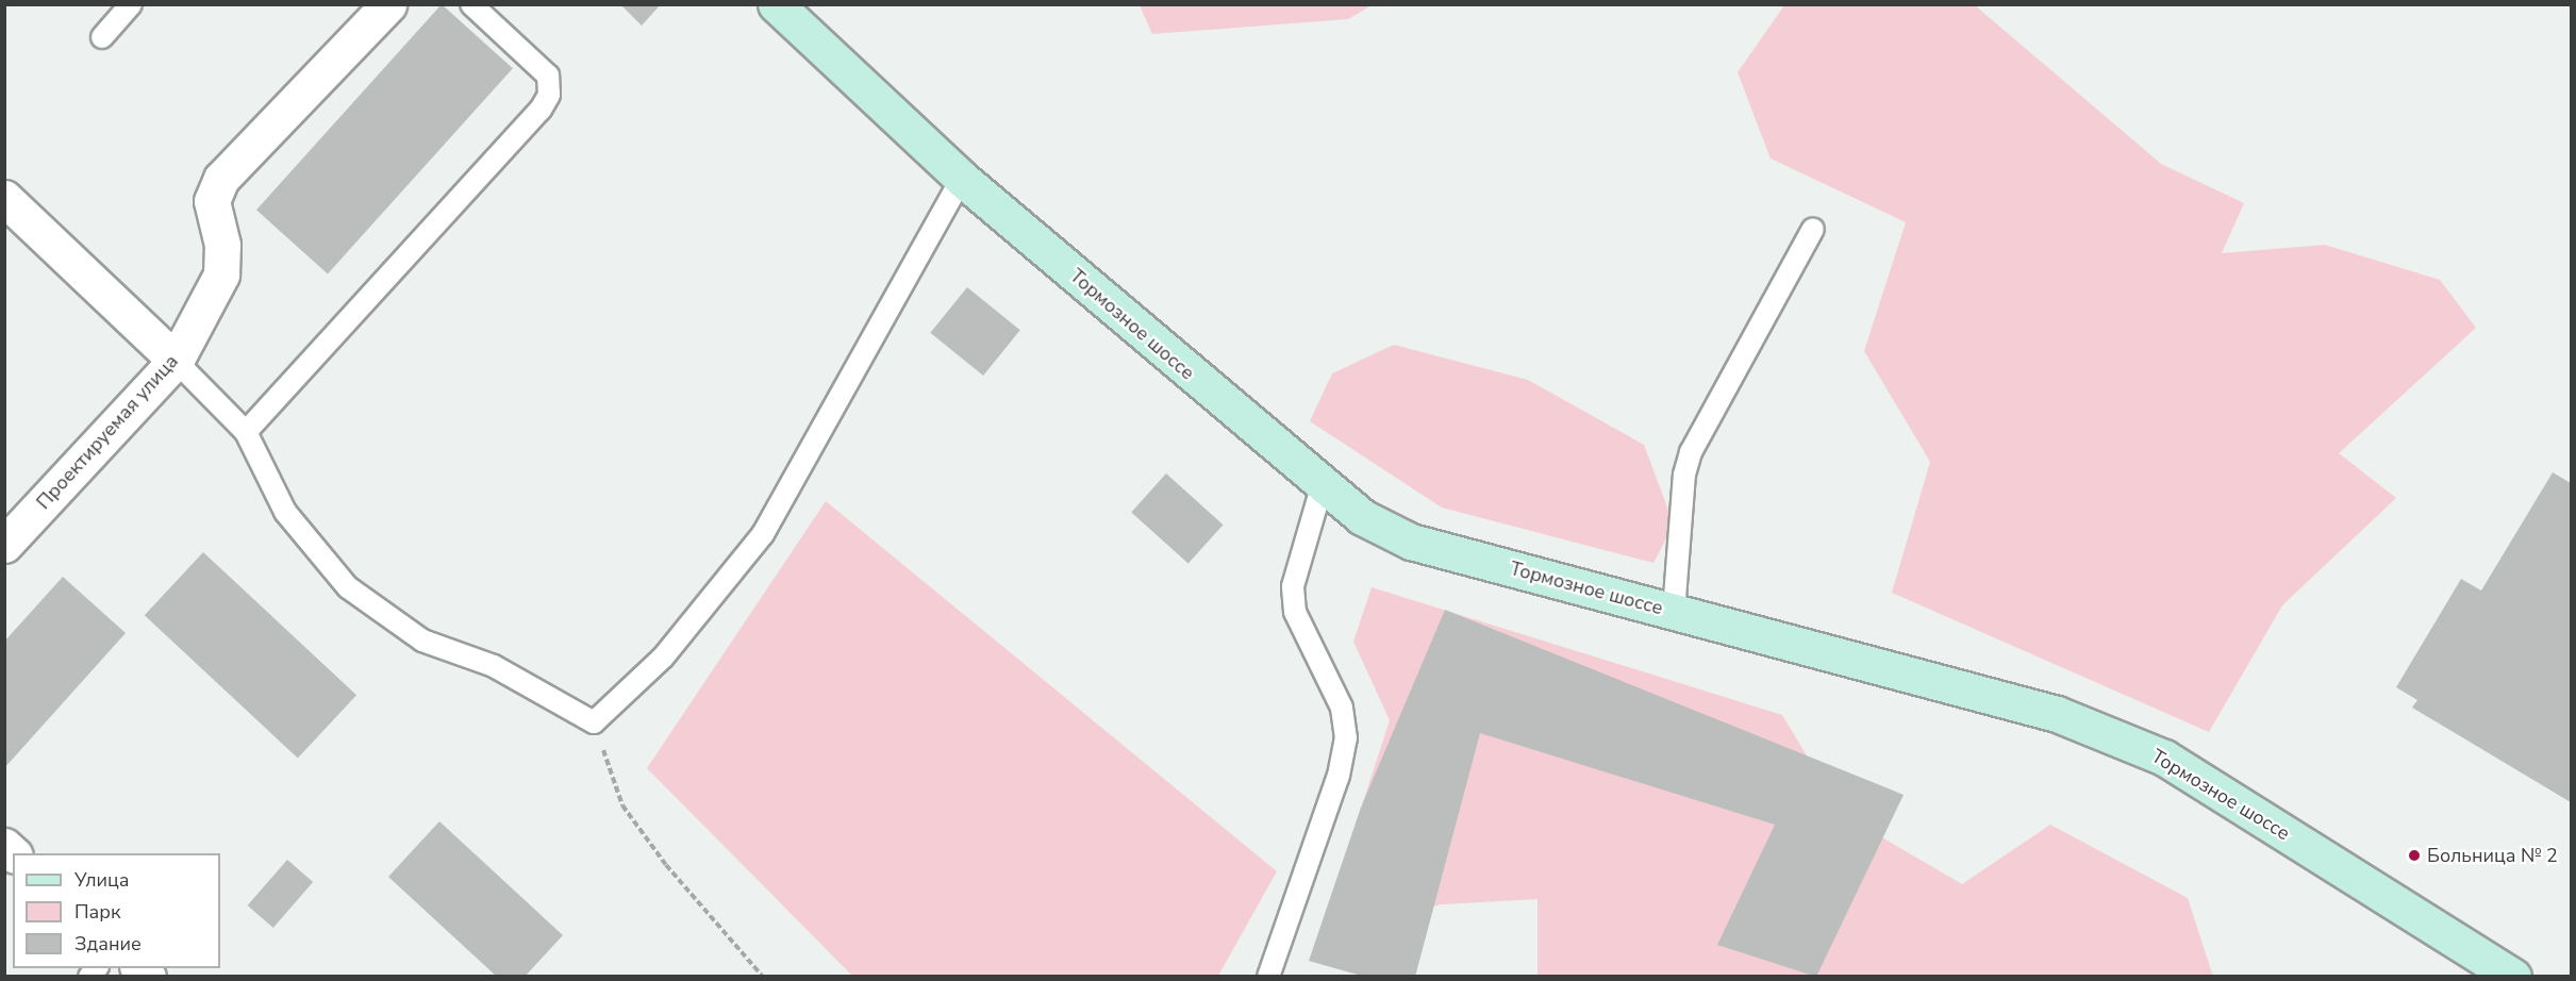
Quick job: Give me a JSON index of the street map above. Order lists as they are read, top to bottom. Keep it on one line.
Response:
{"streets":{"street":["Тормозное шоссе","Проектируемая улица"]},"places":["Больница № 2"],"legend":["Улица","Парк","Здание"]}
